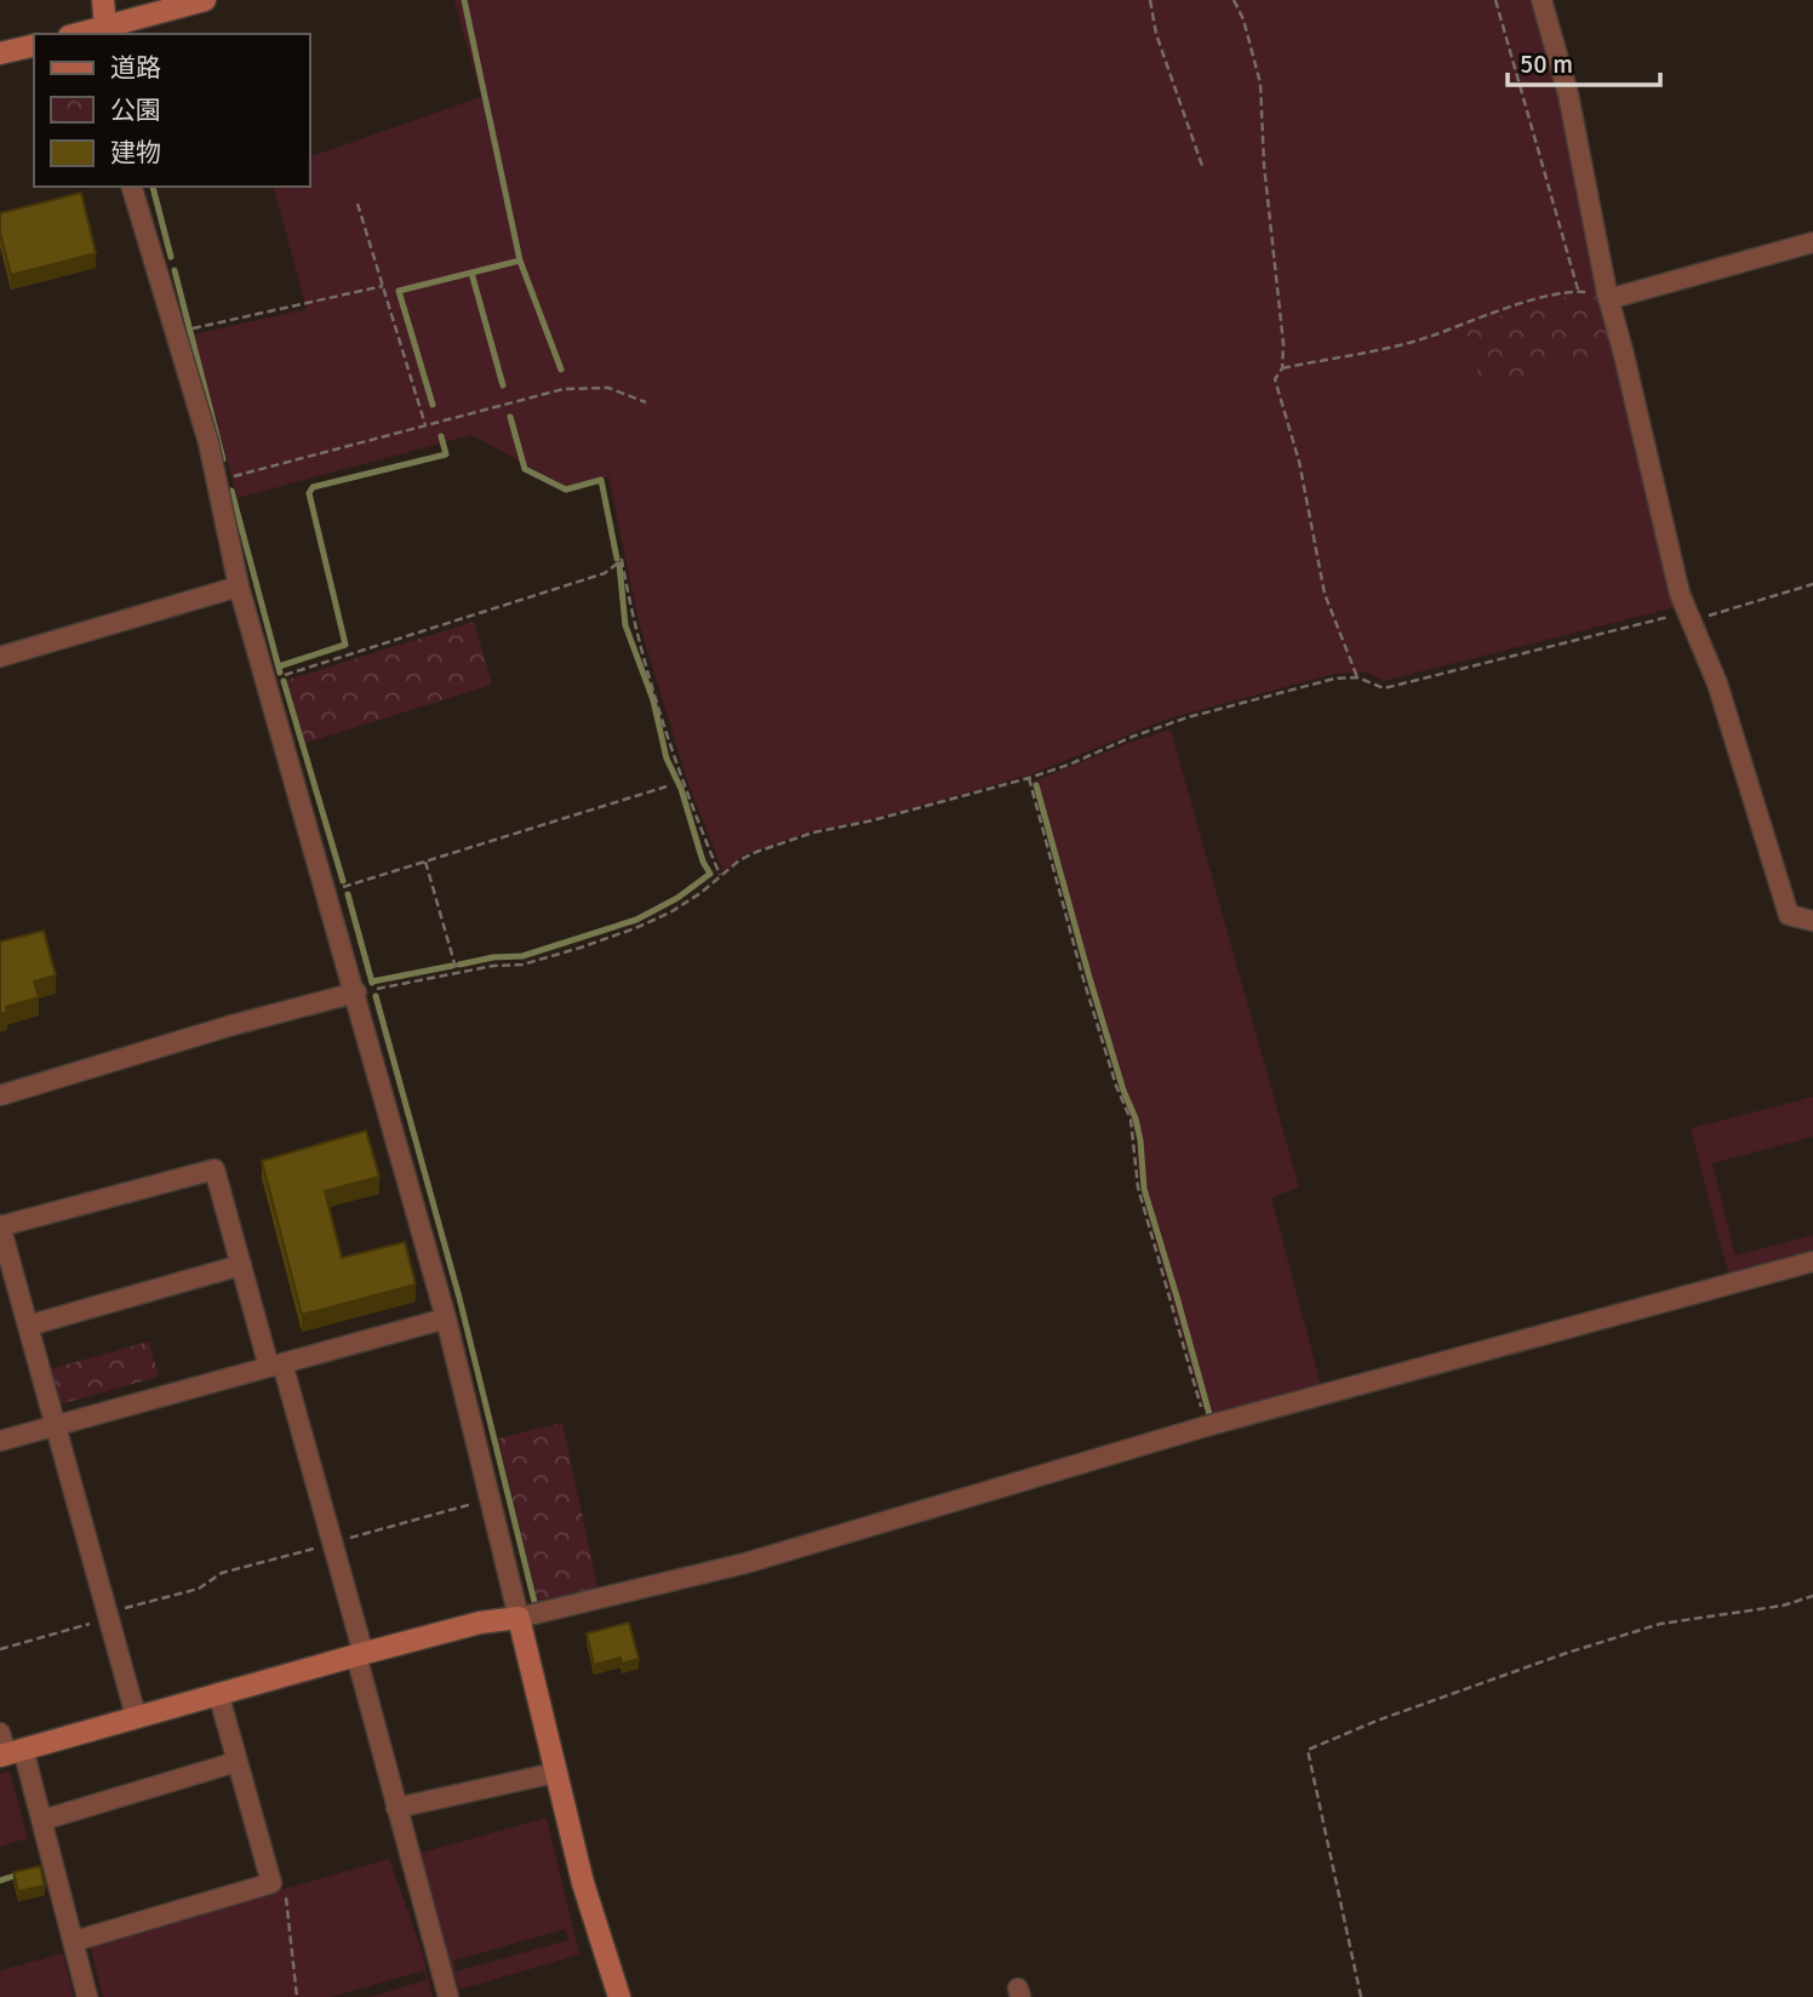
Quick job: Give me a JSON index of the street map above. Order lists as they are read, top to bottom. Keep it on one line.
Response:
{"legend":["道路","公園","建物"],"scale_bar":"50 m"}
